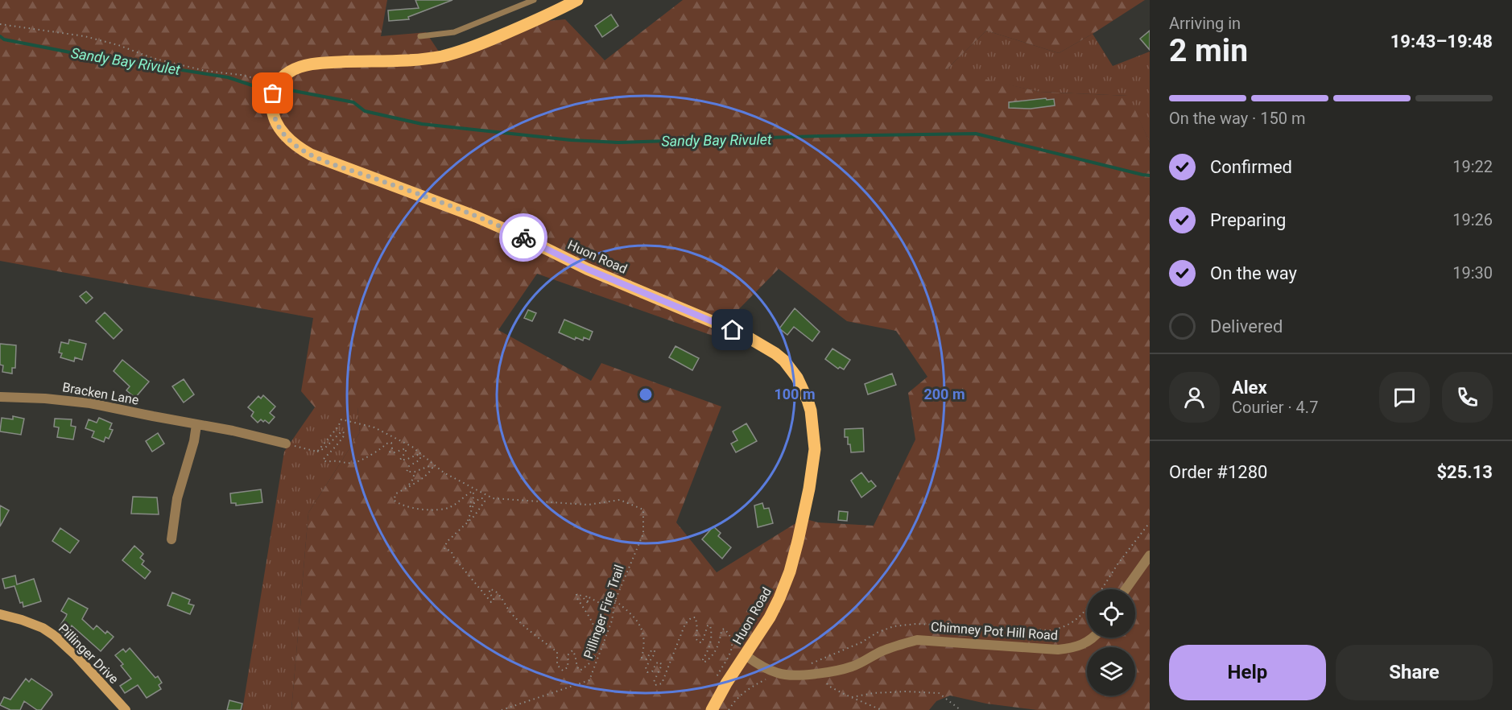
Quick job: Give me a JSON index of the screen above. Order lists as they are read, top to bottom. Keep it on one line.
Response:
{"streets":{"main road":["Huon Road","Pillinger Drive"],"street":["Bracken Lane","Chimney Pot Hill Road"],"path":["Pillinger Fire Trail"]},"crossings":[["Huon Road","Chimney Pot Hill Road"]],"water":["Sandy Bay Rivulet"],"page":{"heading":["2 min","Arriving in","19:43–19:48"],"panel":["Alex","Courier · 4.7","Order #1280","$25.13"],"bar":"On the way · 150 m","list":[["Confirmed","19:22"],["Preparing","19:26"],["On the way","19:30"],"Delivered"],"buttons":["Help","Share"]},"rings":["100 m","200 m"]}
